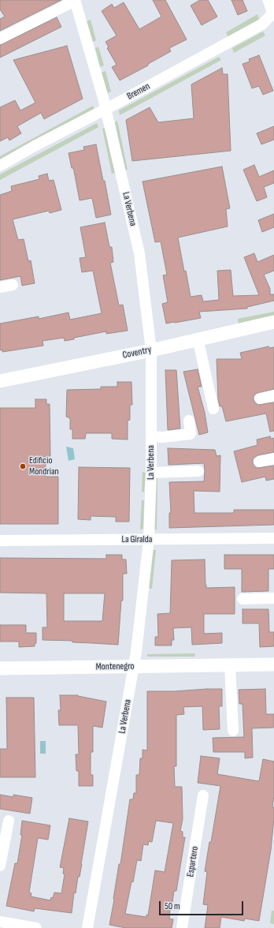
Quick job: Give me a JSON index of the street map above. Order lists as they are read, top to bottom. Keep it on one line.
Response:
{"streets":{"street":["Bremen","La Verbena","Coventry","La Giralda","Montenegro","Espartero"]},"crossings":[["Bremen","La Verbena"],["La Verbena","Coventry"],["La Verbena","La Giralda"],["La Verbena","Montenegro"]],"places":["Edificio Mondrian"],"scale_bar":"50 m"}
